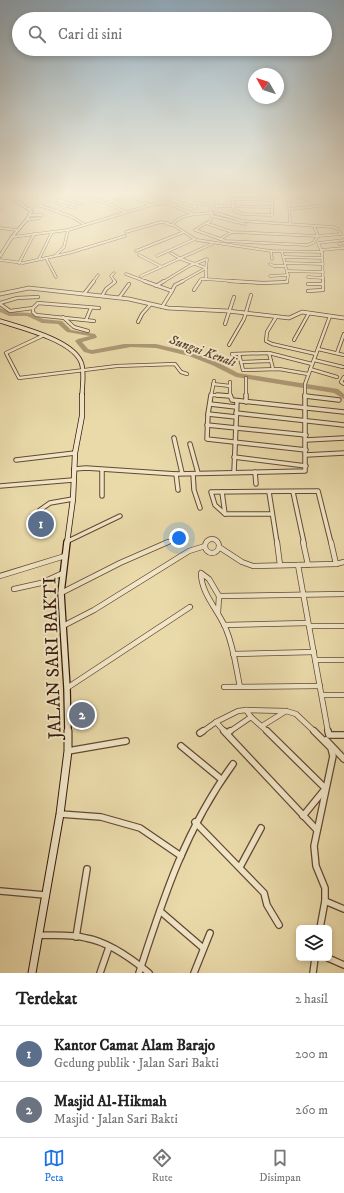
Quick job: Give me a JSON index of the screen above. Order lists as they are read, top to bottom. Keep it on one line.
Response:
{"streets":{"main road":["JALAN SARI BAKTI"]},"water":["Sungai Kenali"],"north":"top left","page":{"search":"Cari di sini","pins":["1","2"],"heading":["Terdekat","2 hasil"],"list":[{"mark":"1","name":"Kantor Camat Alam Barajo","note":"Gedung publik · Jalan Sari Bakti","value":"200 m"},{"mark":"2","name":"Masjid Al-Hikmah","note":"Masjid · Jalan Sari Bakti","value":"260 m"}],"nav":["Peta","Rute","Disimpan"]}}
